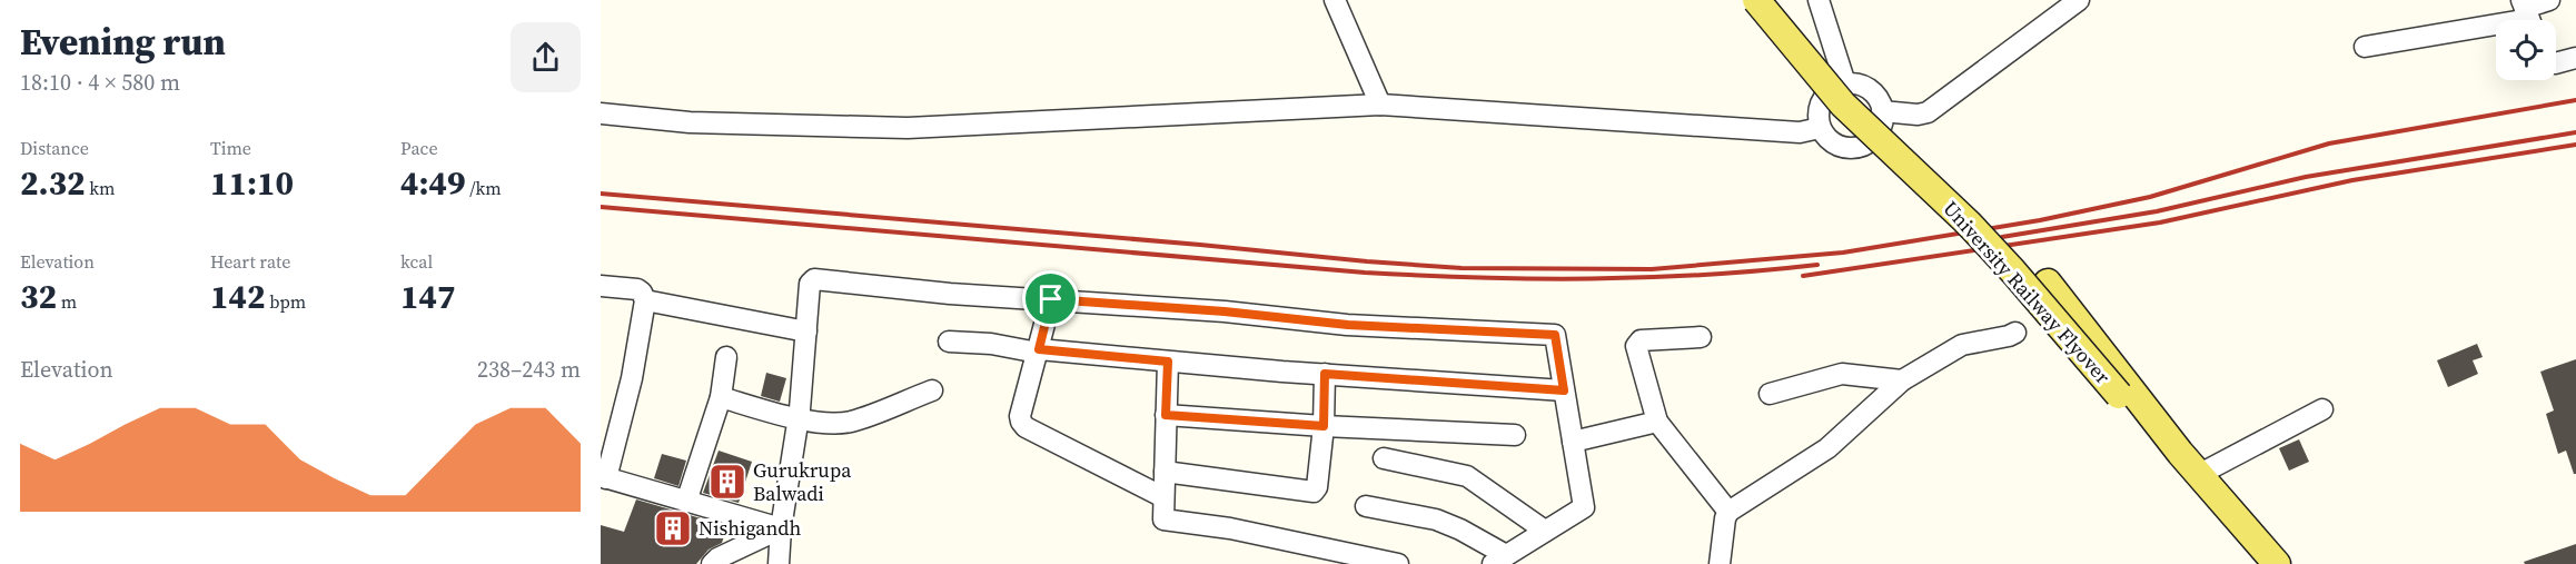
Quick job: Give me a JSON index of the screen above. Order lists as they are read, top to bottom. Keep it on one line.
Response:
{"streets":{"main road":["University Railway Flyover"]},"places":{"building":["Gurukrupa Balwadi","Nishigandh"]},"page":{"heading":["Evening run","18:10 · 4 × 580 m"],"stats":[["Distance","2.32 km"],["Time","11:10"],["Pace","4:49 /km"],["Elevation","32 m"],["Heart rate","142 bpm"],["kcal","147"]],"chart":["Elevation","238–243 m"]}}
